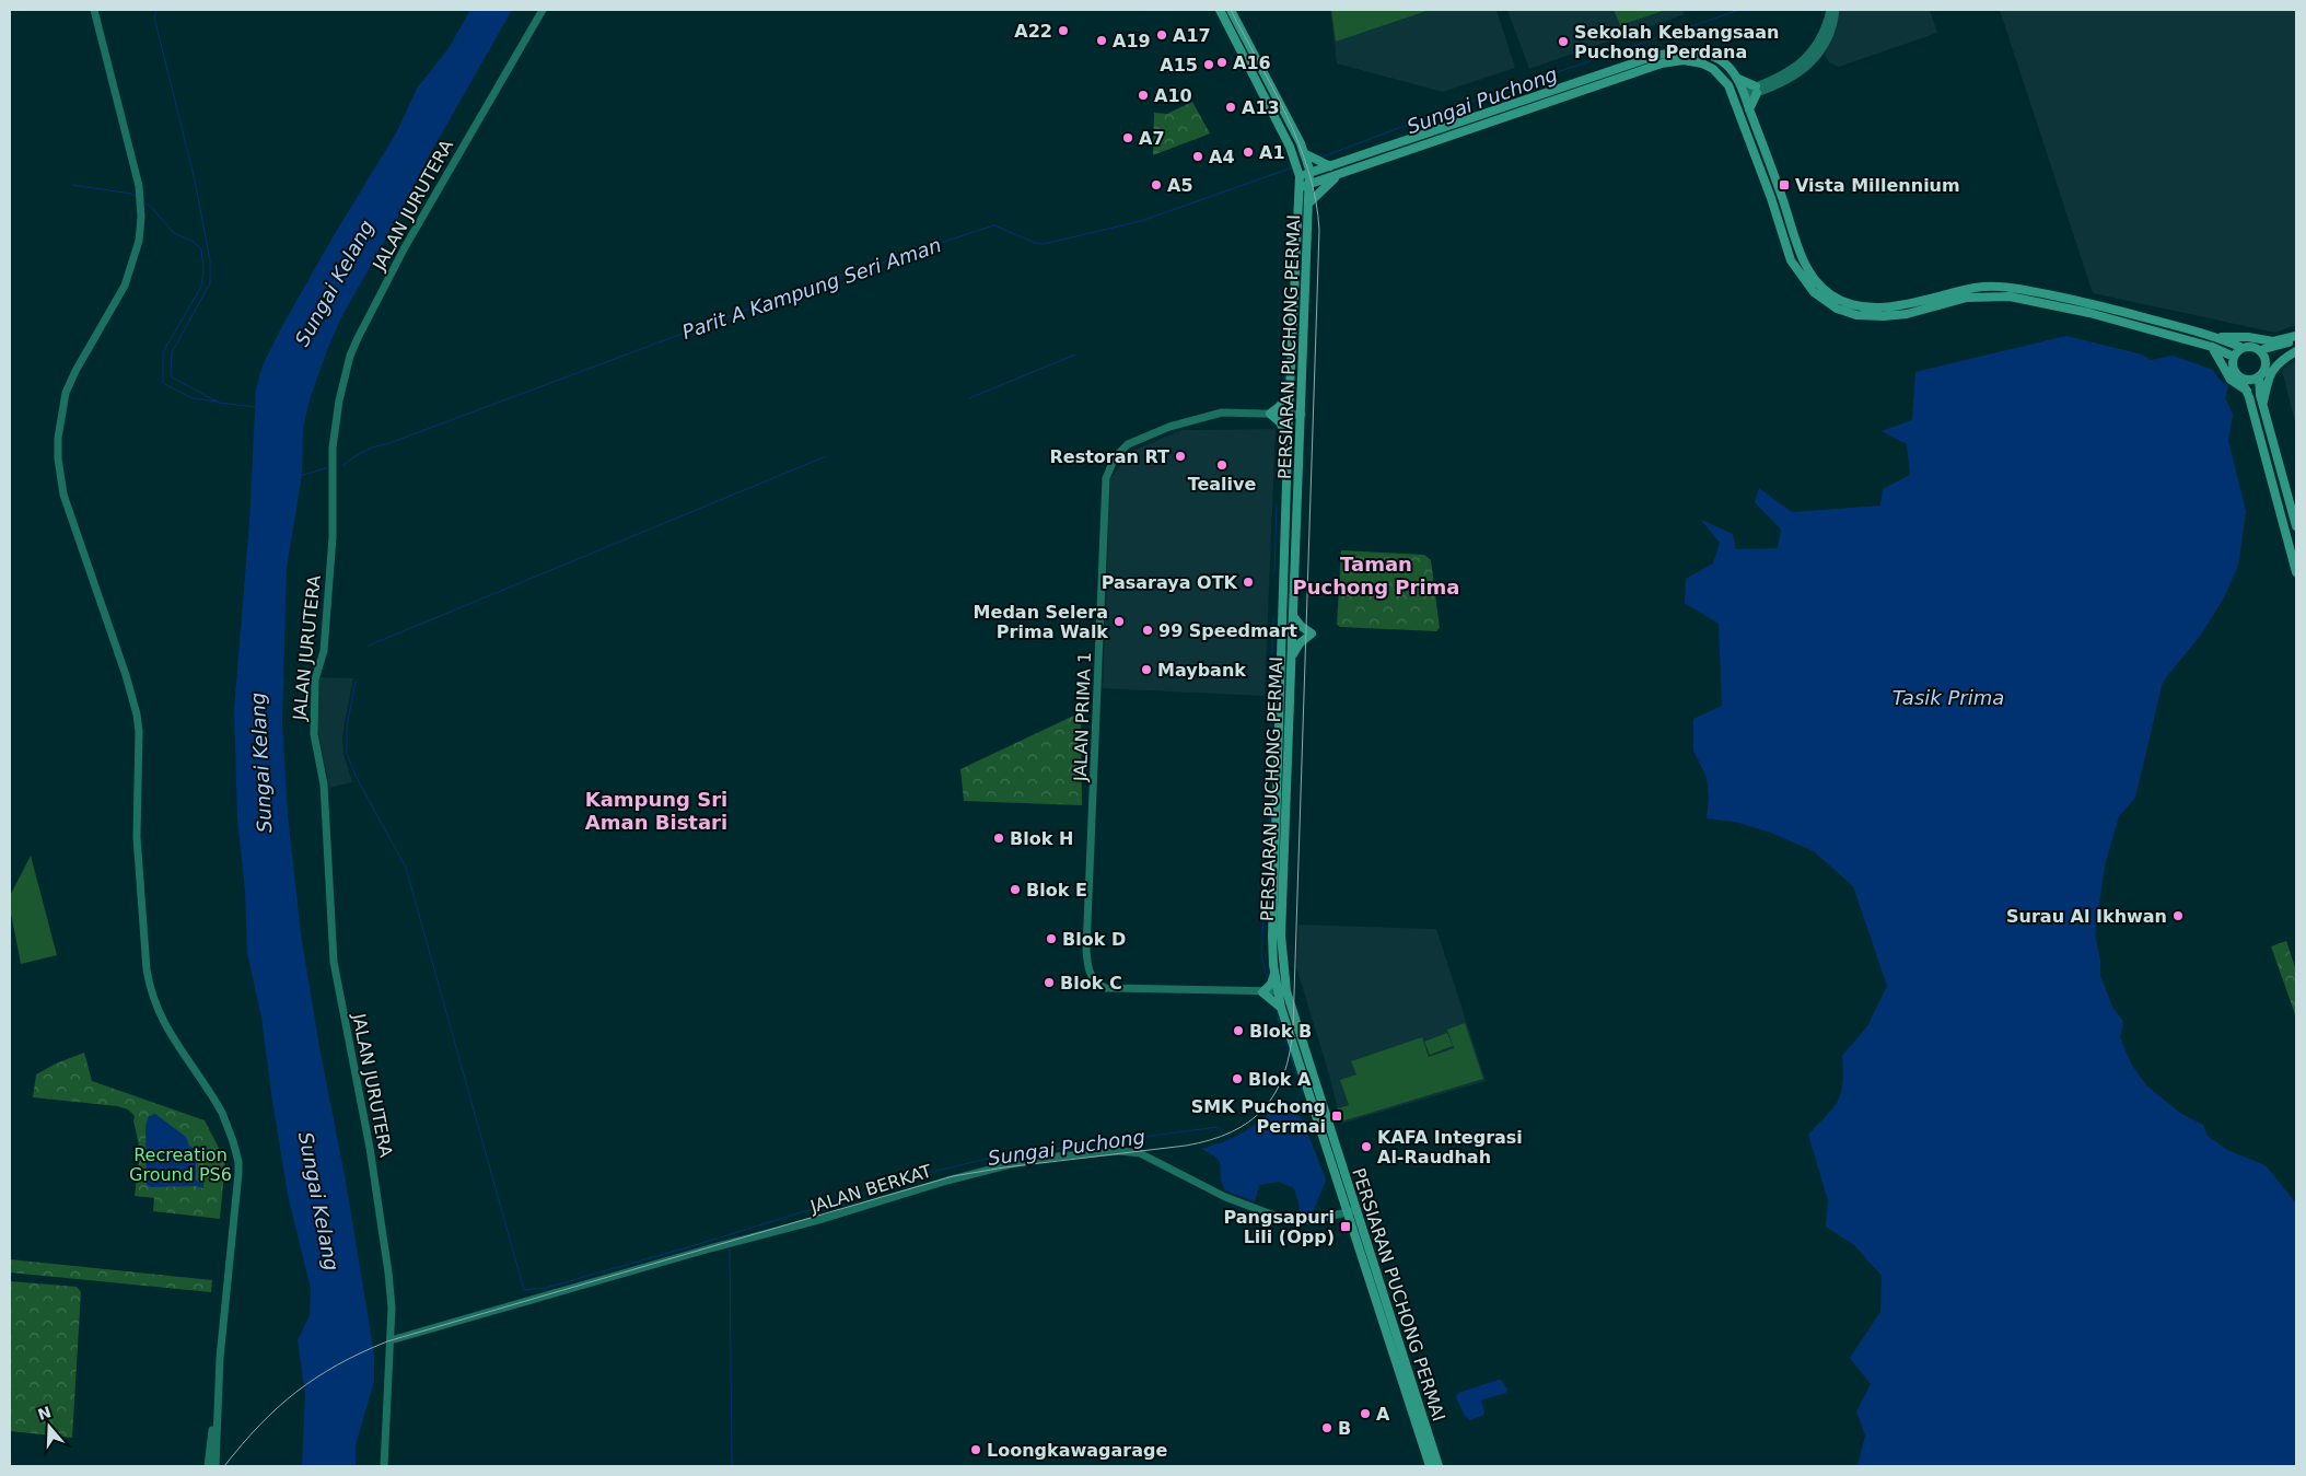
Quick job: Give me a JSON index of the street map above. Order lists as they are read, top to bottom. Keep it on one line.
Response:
{"streets":{"main road":["PERSIARAN PUCHONG PERMAI"],"street":["JALAN JURUTERA","JALAN PRIMA 1","JALAN BERKAT"]},"crossings":[["JALAN JURUTERA","JALAN BERKAT"],["PERSIARAN PUCHONG PERMAI","JALAN PRIMA 1"],["PERSIARAN PUCHONG PERMAI","JALAN BERKAT"]],"districts":["Taman Puchong Prima","Kampung Sri Aman Bistari"],"water":["Sungai Puchong","Sungai Kelang","Parit A Kampung Seri Aman","Tasik Prima"],"parks":["Recreation Ground PS6"],"places":{"other":["A22","A17","A19","Sekolah Kebangsaan Puchong Perdana","A16","A15","A10","A13","A7","A1","A4","A5","Restoran RT","Tealive","Pasaraya OTK","Medan Selera Prima Walk","99 Speedmart","Maybank","Blok H","Blok E","Surau Al Ikhwan","Blok D","Blok C","Blok B","Blok A","KAFA Integrasi Al-Raudhah","A","B","Loongkawagarage"],"transit":["Vista Millennium","SMK Puchong Permai","Pangsapuri Lili (Opp)"]},"north":"top"}
